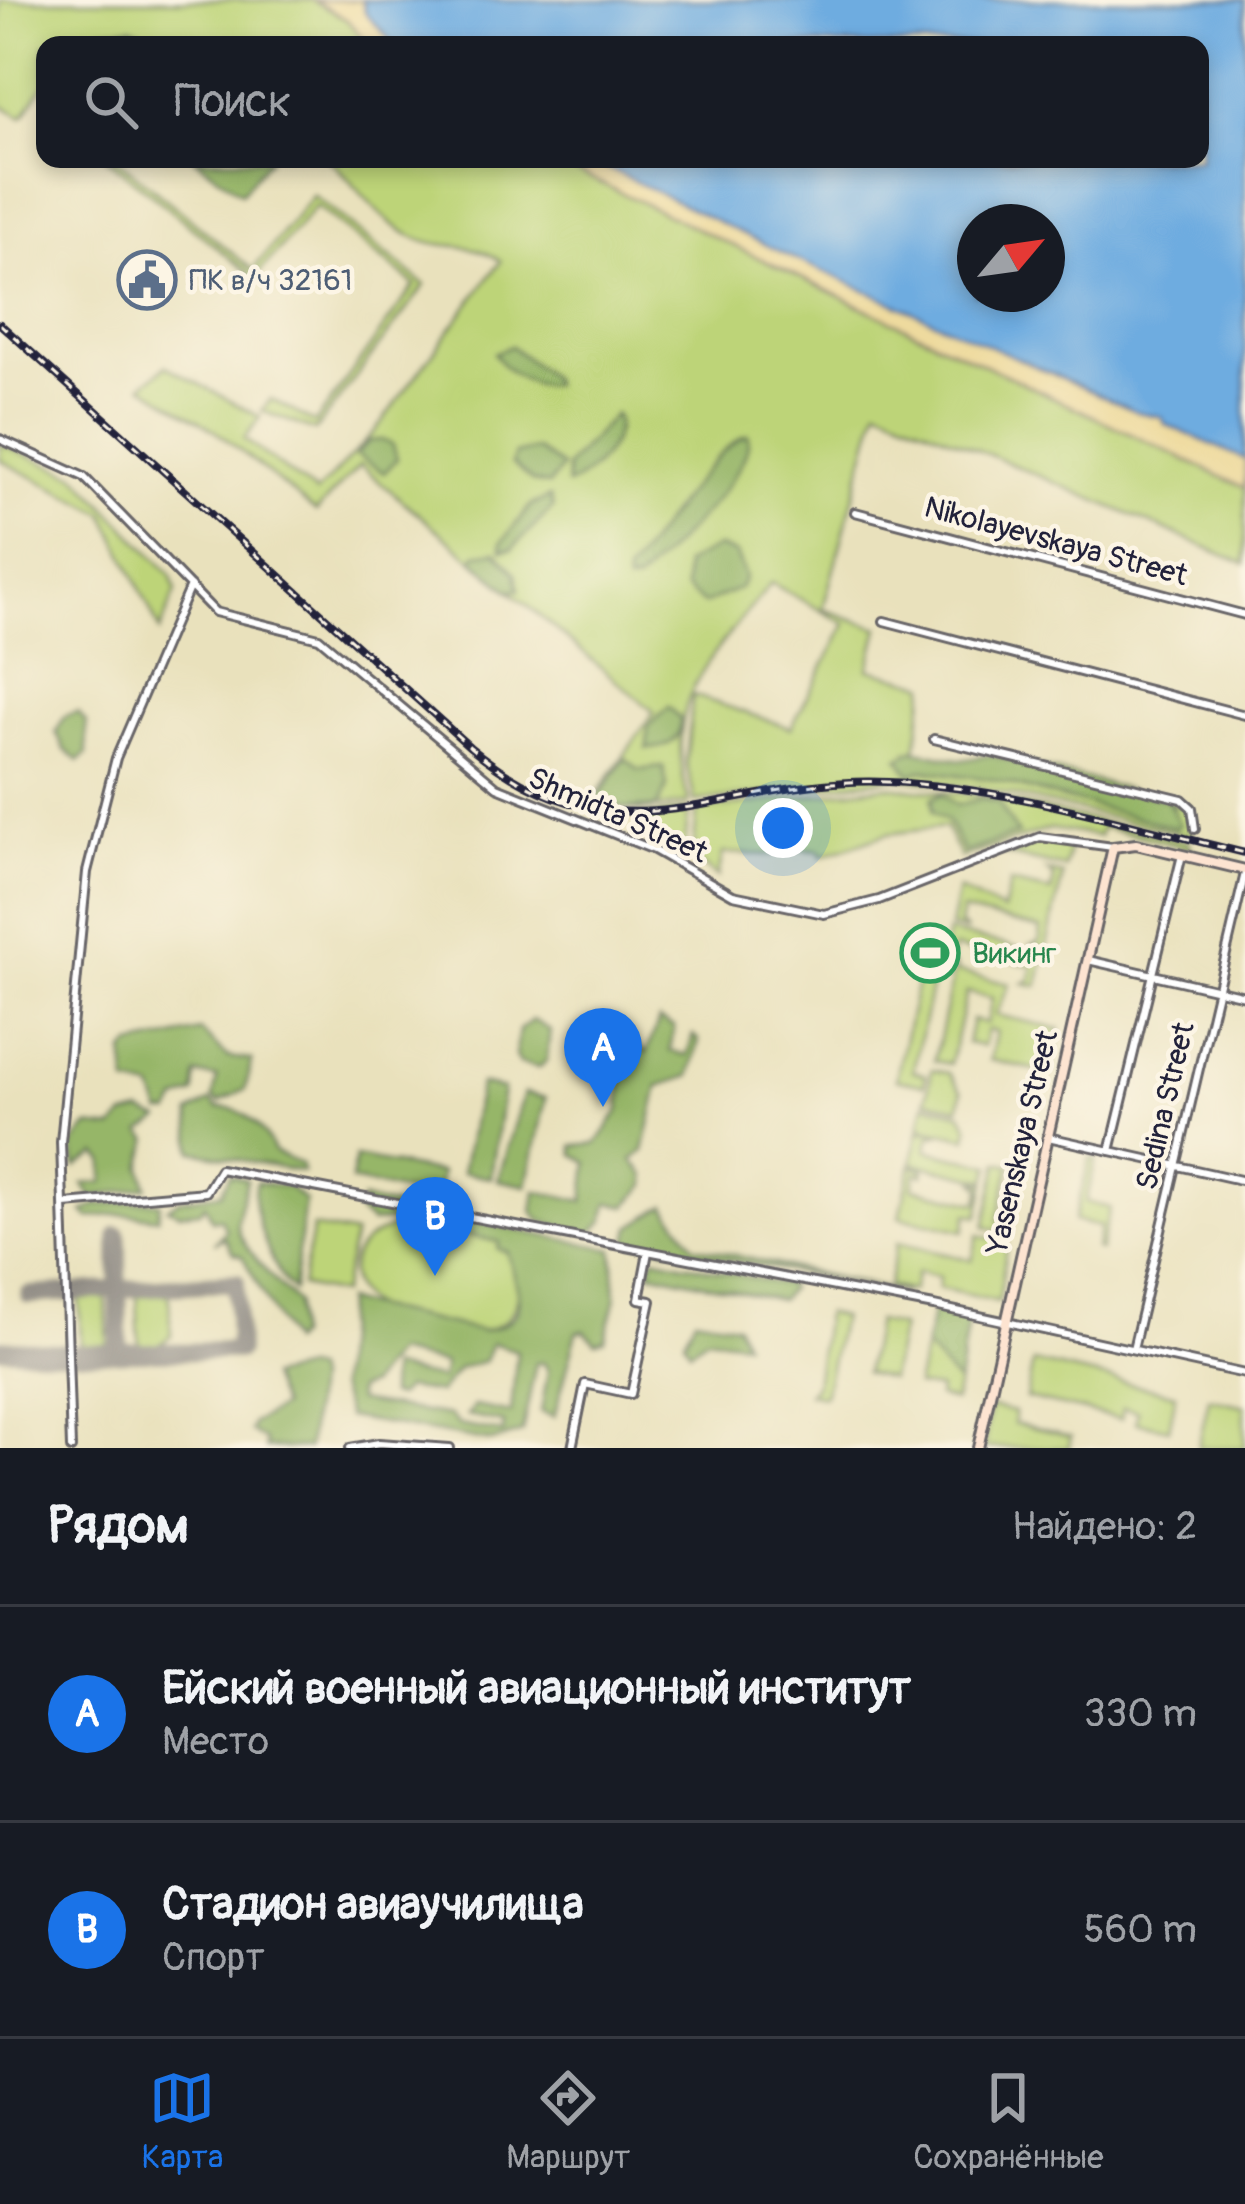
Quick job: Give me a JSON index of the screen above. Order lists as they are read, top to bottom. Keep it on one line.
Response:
{"streets":{"street":["Nikolayevskaya Street","Shmidta Street","Sedina Street","Yasenskaya Street"]},"crossings":[["Shmidta Street","Sedina Street"],["Shmidta Street","Yasenskaya Street"]],"places":{"public building":["ПК в/ч 32161"],"sports":["Викинг"]},"north":"top right","page":{"search":"Поиск","pins":["A","B"],"heading":["Рядом","Найдено: 2"],"list":[{"mark":"A","name":"Ейский военный авиационный институт","note":"Место","value":"330 m"},{"mark":"B","name":"Стадион авиаучилища","note":"Спорт","value":"560 m"}],"nav":["Карта","Маршрут","Сохранённые"]}}
